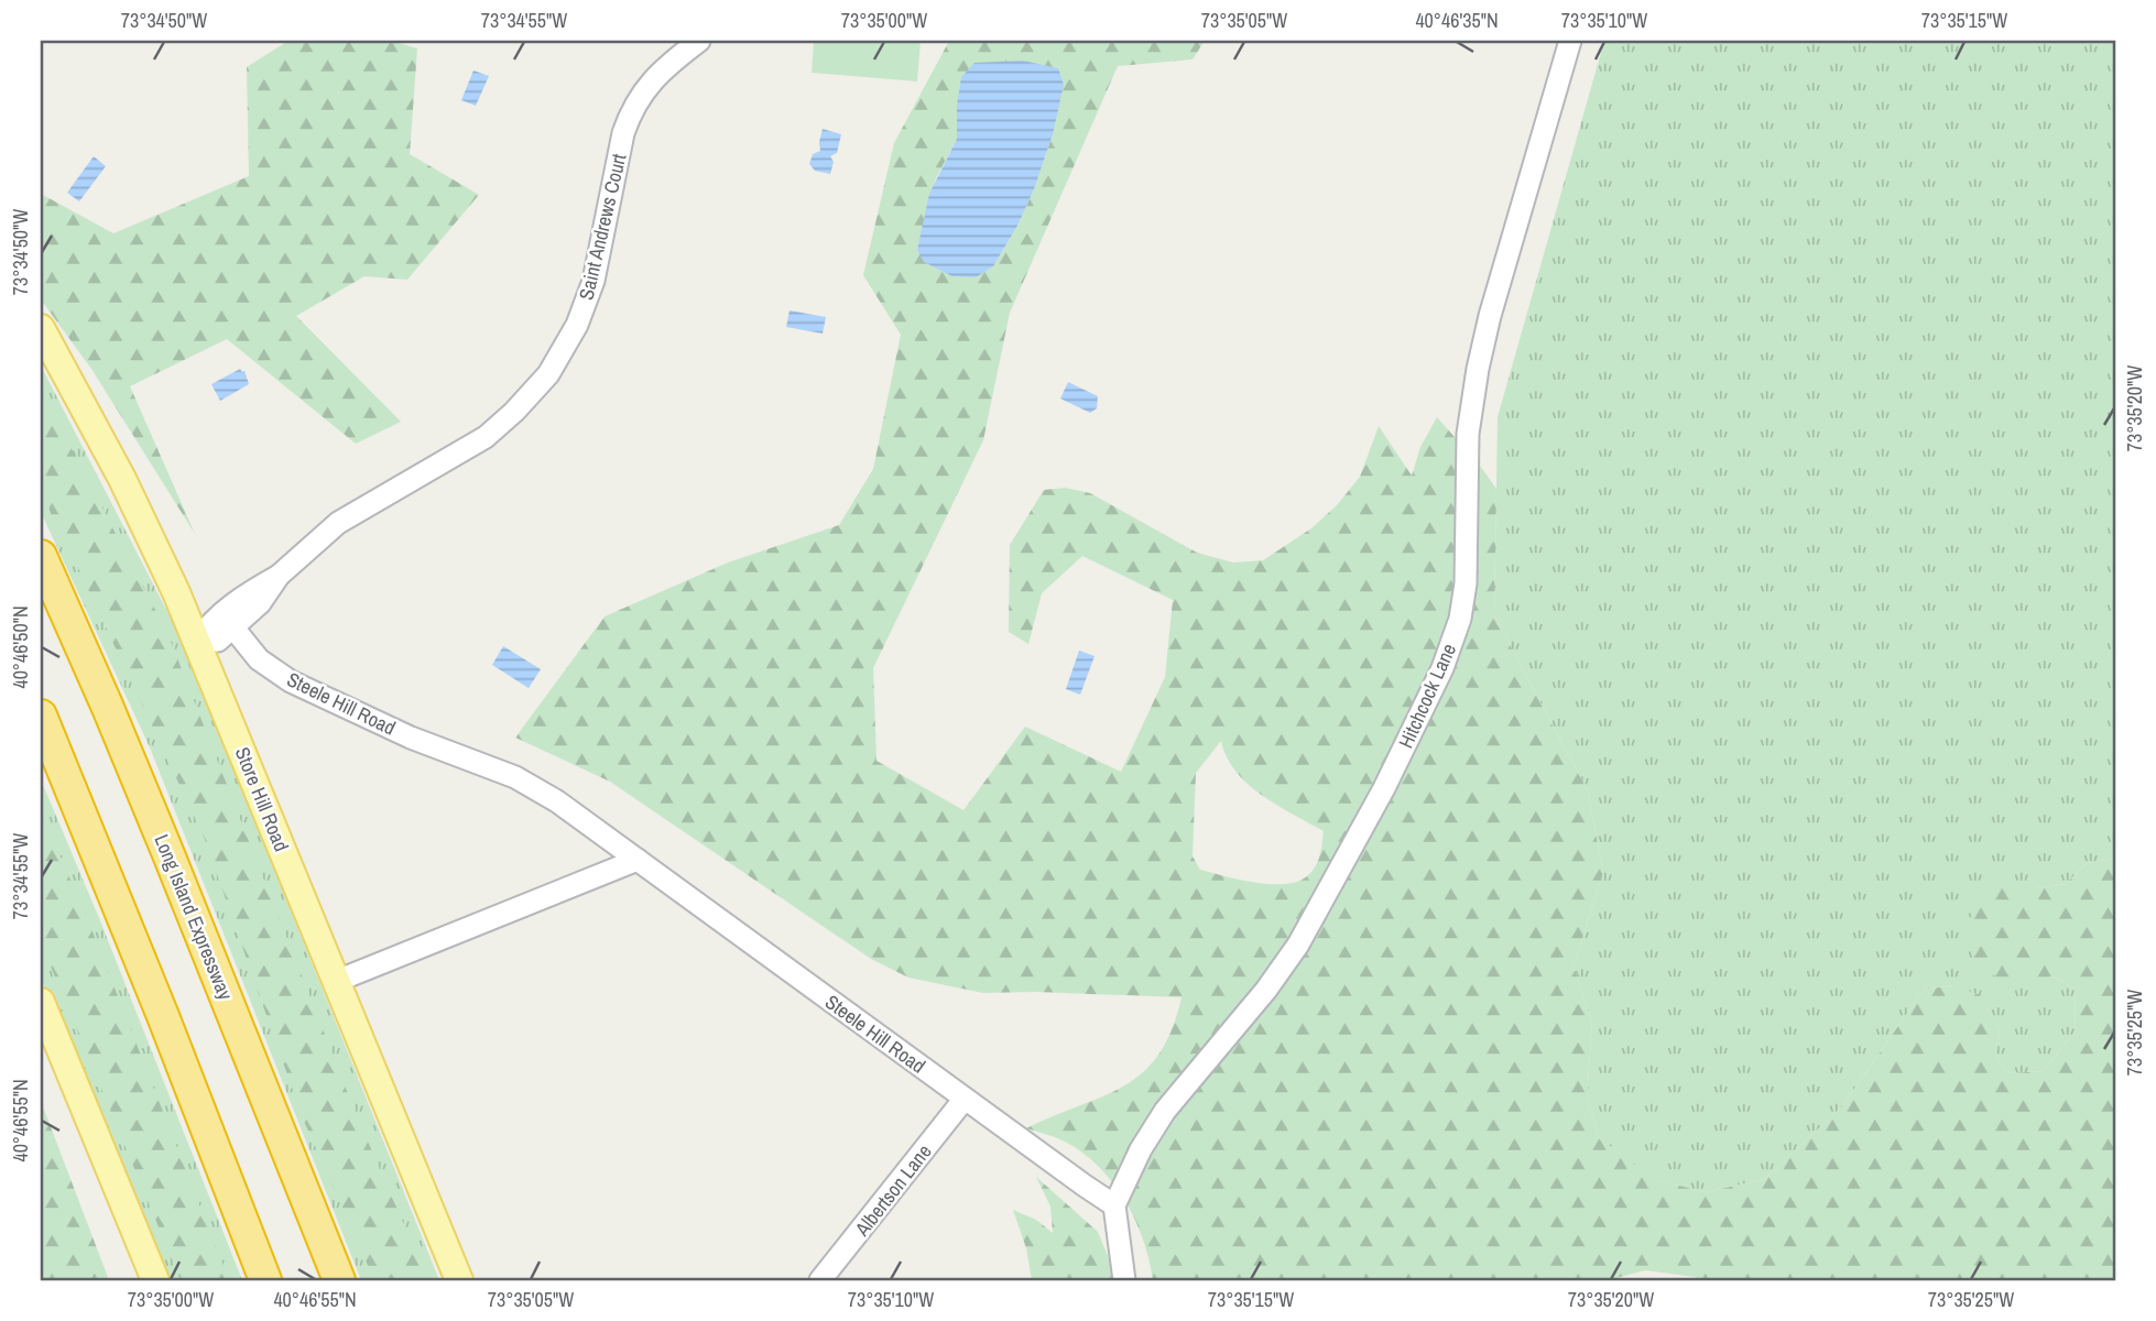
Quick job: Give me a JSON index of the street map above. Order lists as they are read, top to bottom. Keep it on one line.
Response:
{"streets":{"highway":["Long Island Expressway"],"main road":["Store Hill Road"],"street":["Saint Andrews Court","Hitchcock Lane","Steele Hill Road","Albertson Lane"]},"crossings":[["Saint Andrews Court","Steele Hill Road"],["Saint Andrews Court","Store Hill Road"],["Hitchcock Lane","Steele Hill Road"],["Steele Hill Road","Albertson Lane"]],"coordinates":["73°34'50\"W","73°34'55\"W","73°35'00\"W","73°35'05\"W","40°46'35\"N","73°35'10\"W","73°35'15\"W","73°35'20\"W","40°46'50\"N","73°35'25\"W","40°46'55\"N"]}
